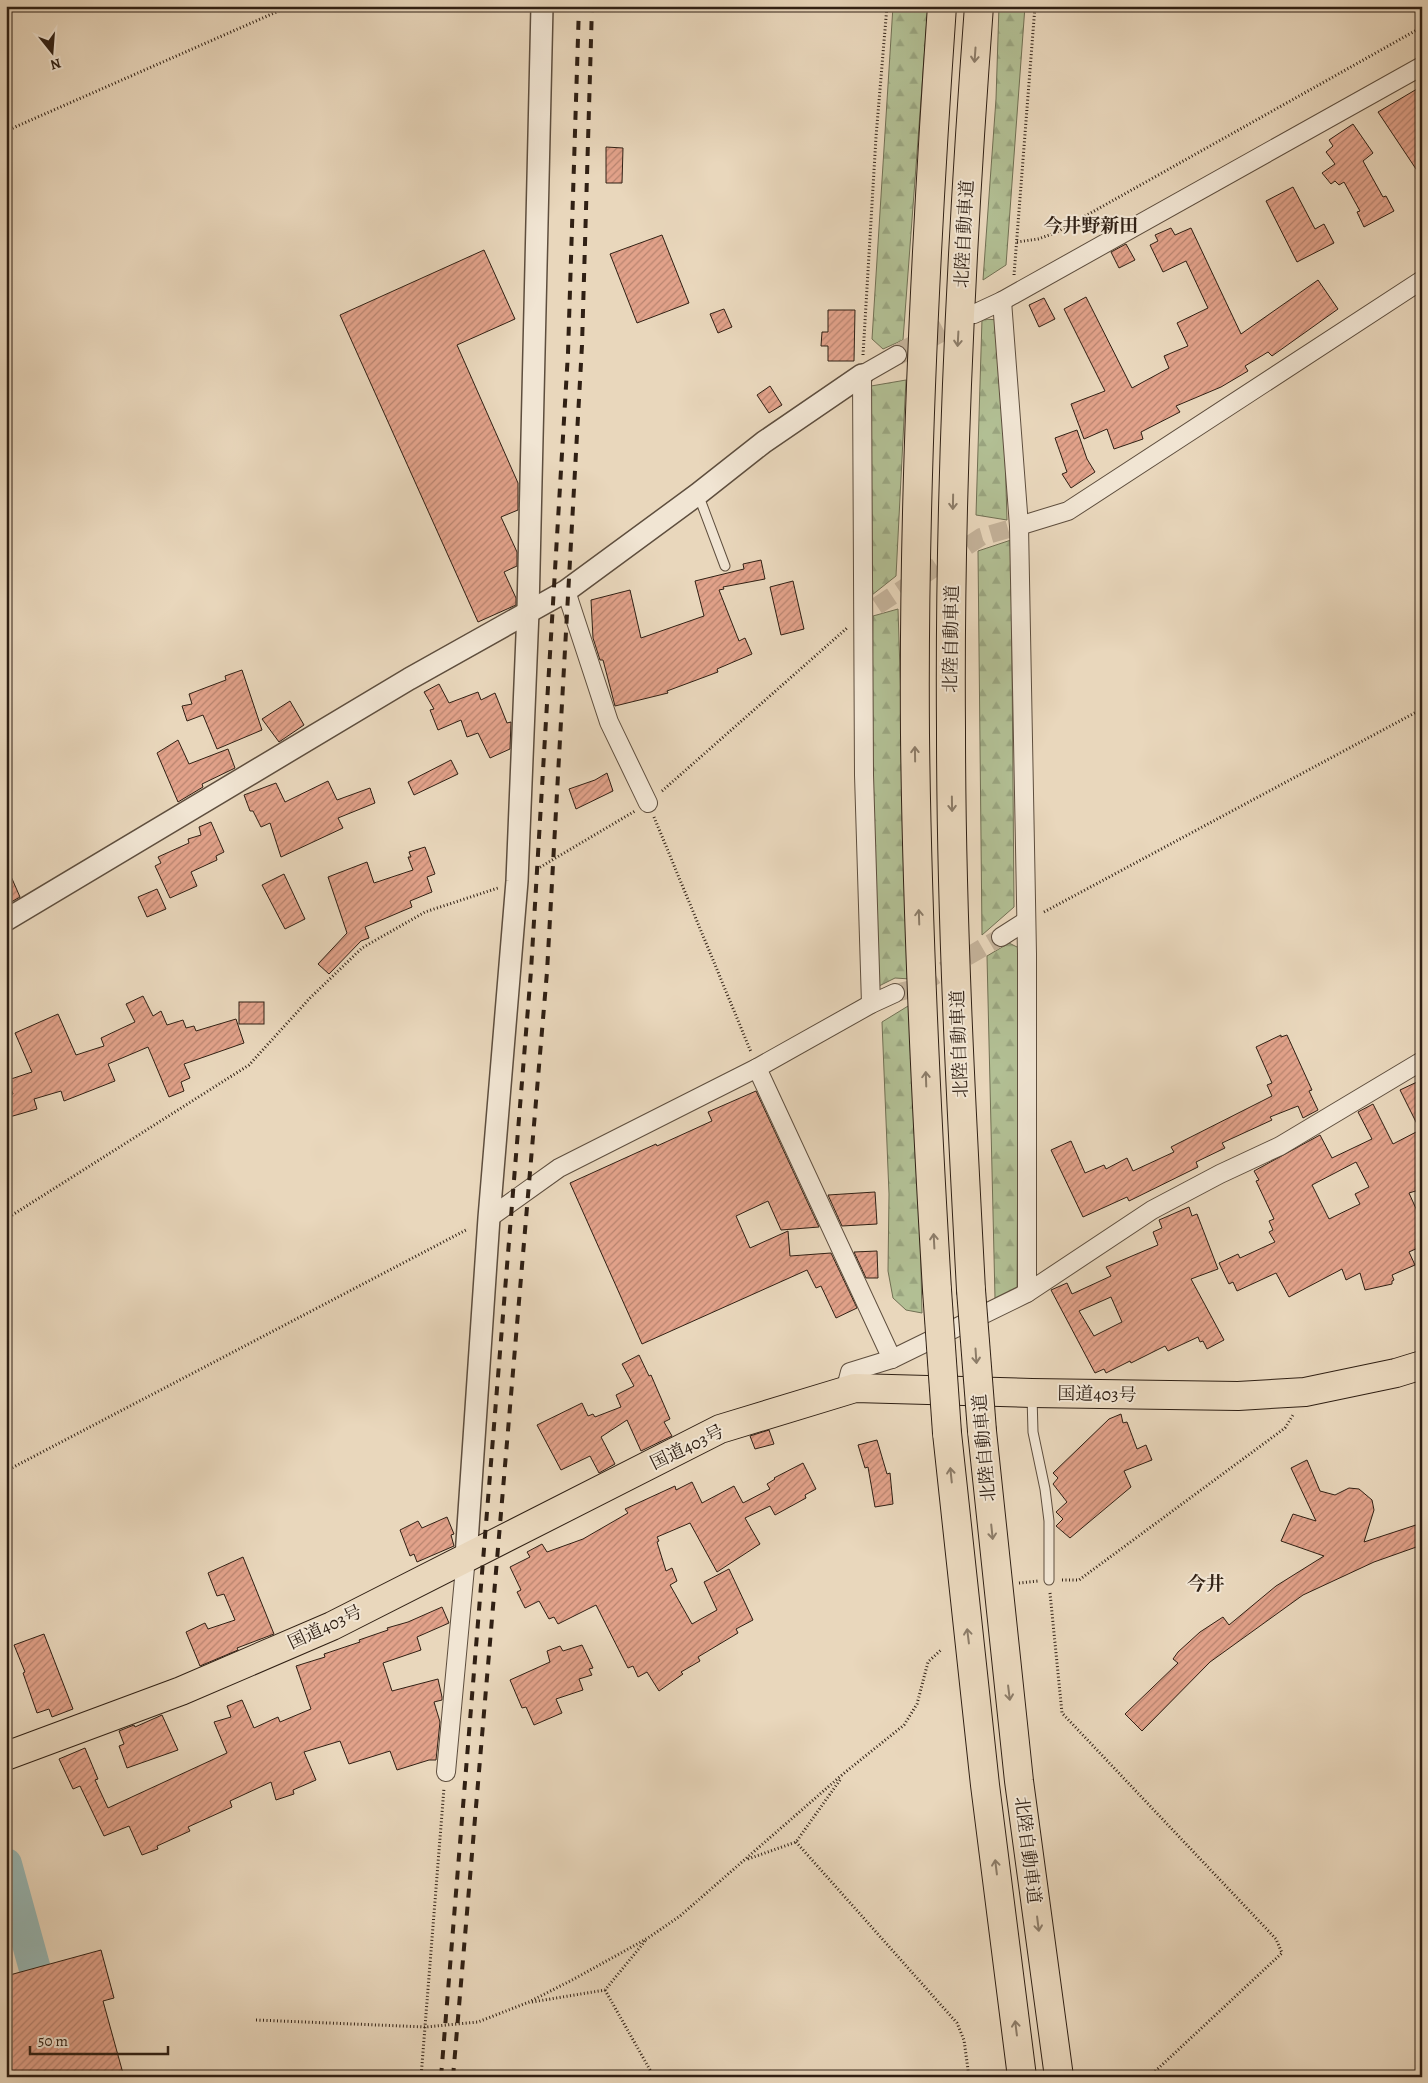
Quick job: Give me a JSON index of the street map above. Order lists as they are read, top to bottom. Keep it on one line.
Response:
{"streets":{"highway":["北陸自動車道","国道403号"]},"districts":["今井野新田","今井"],"scale_bar":"50 m","north":"bottom"}
